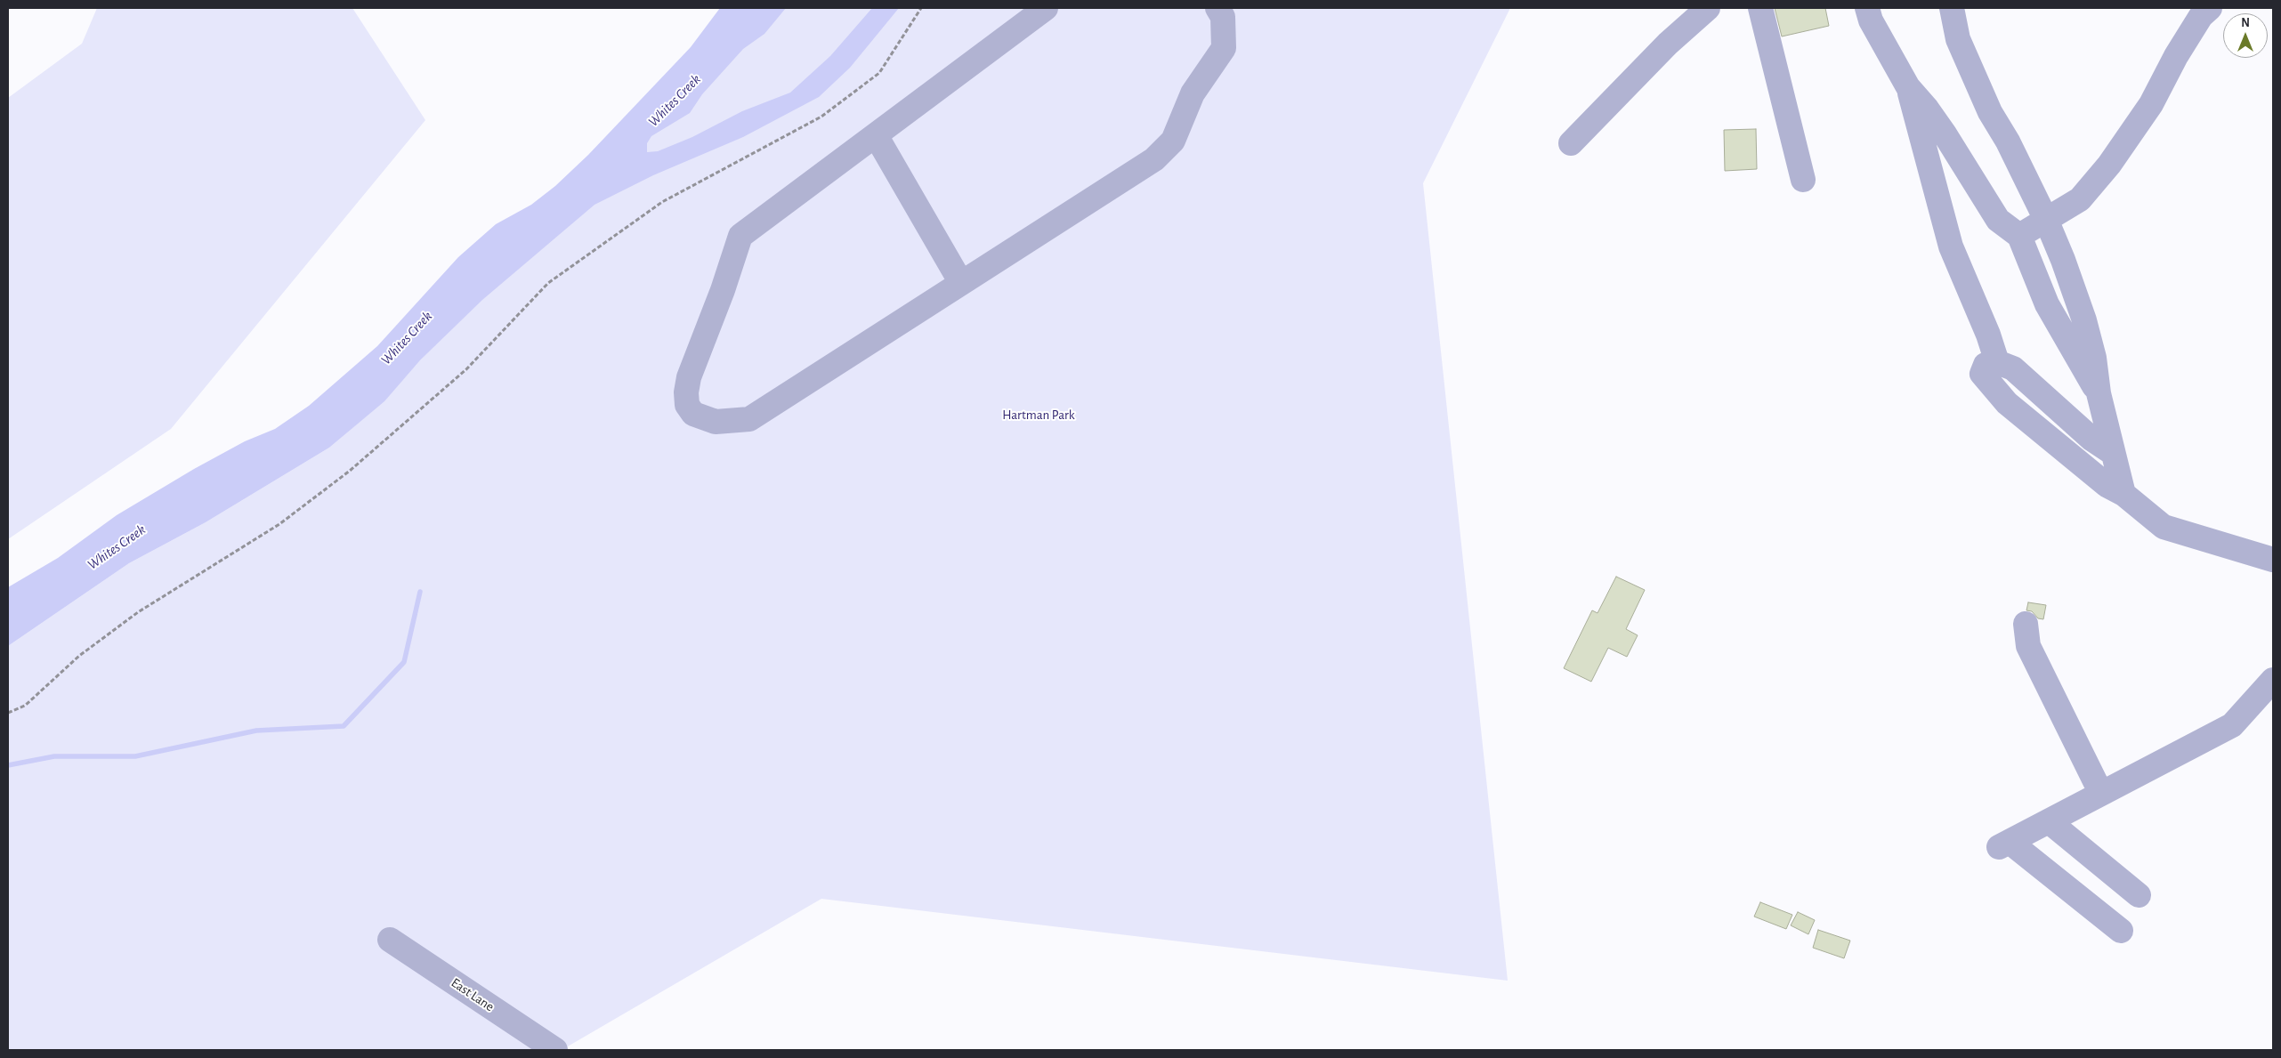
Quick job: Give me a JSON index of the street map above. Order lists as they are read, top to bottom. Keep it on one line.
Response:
{"streets":{"street":["East Lane"]},"water":["Whites Creek"],"parks":["Hartman Park"],"north":"top"}
